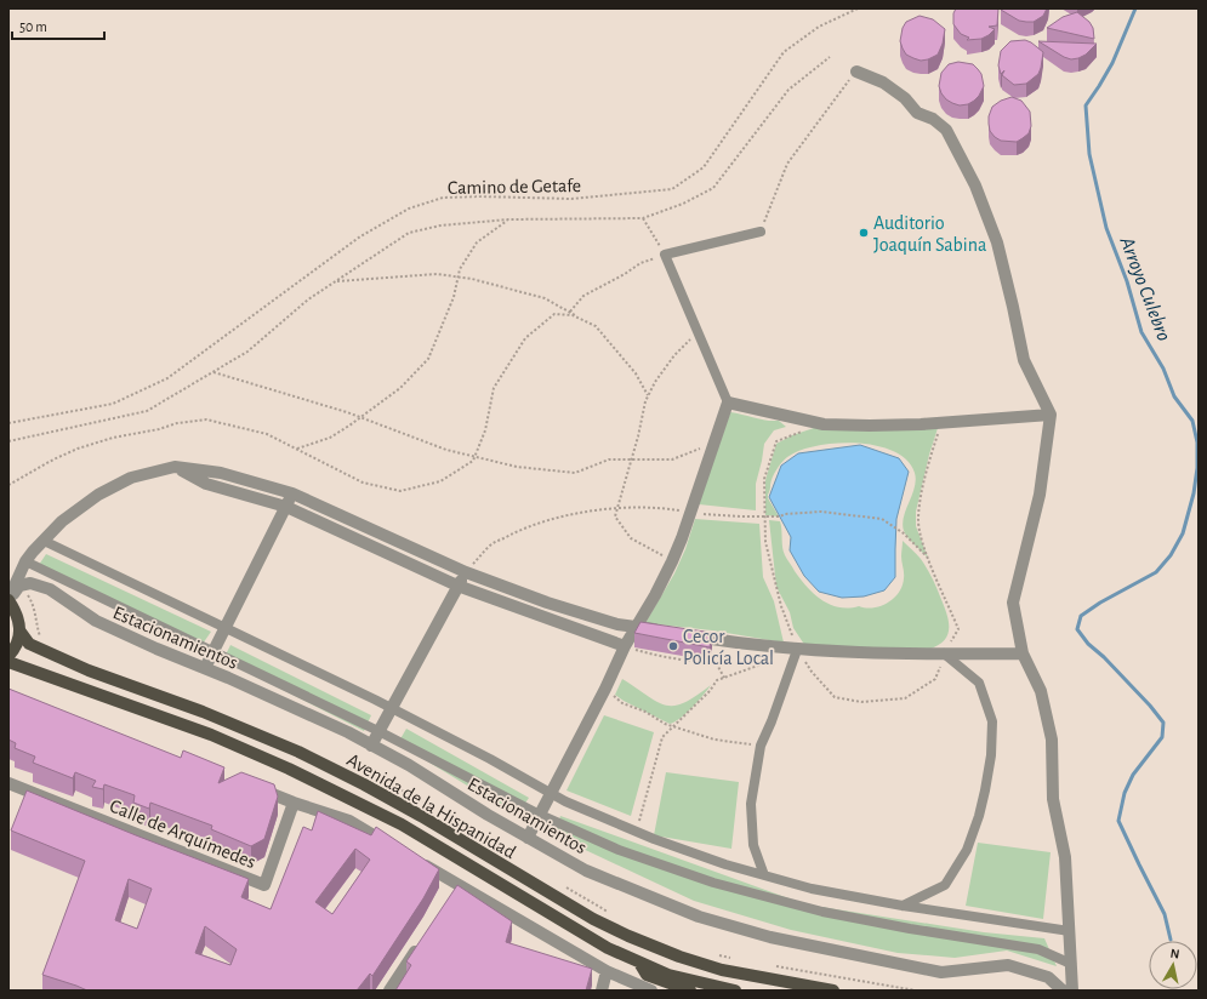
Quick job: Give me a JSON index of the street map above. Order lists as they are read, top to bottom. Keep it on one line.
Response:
{"streets":{"main road":["Avenida de la Hispanidad"],"street":["Estacionamientos","Calle de Arquímedes"],"path":["Camino de Getafe"]},"water":["Arroyo Culebro"],"places":["Auditorio Joaquín Sabina","Cecor Policía Local"],"scale_bar":"50 m","north":"top"}
